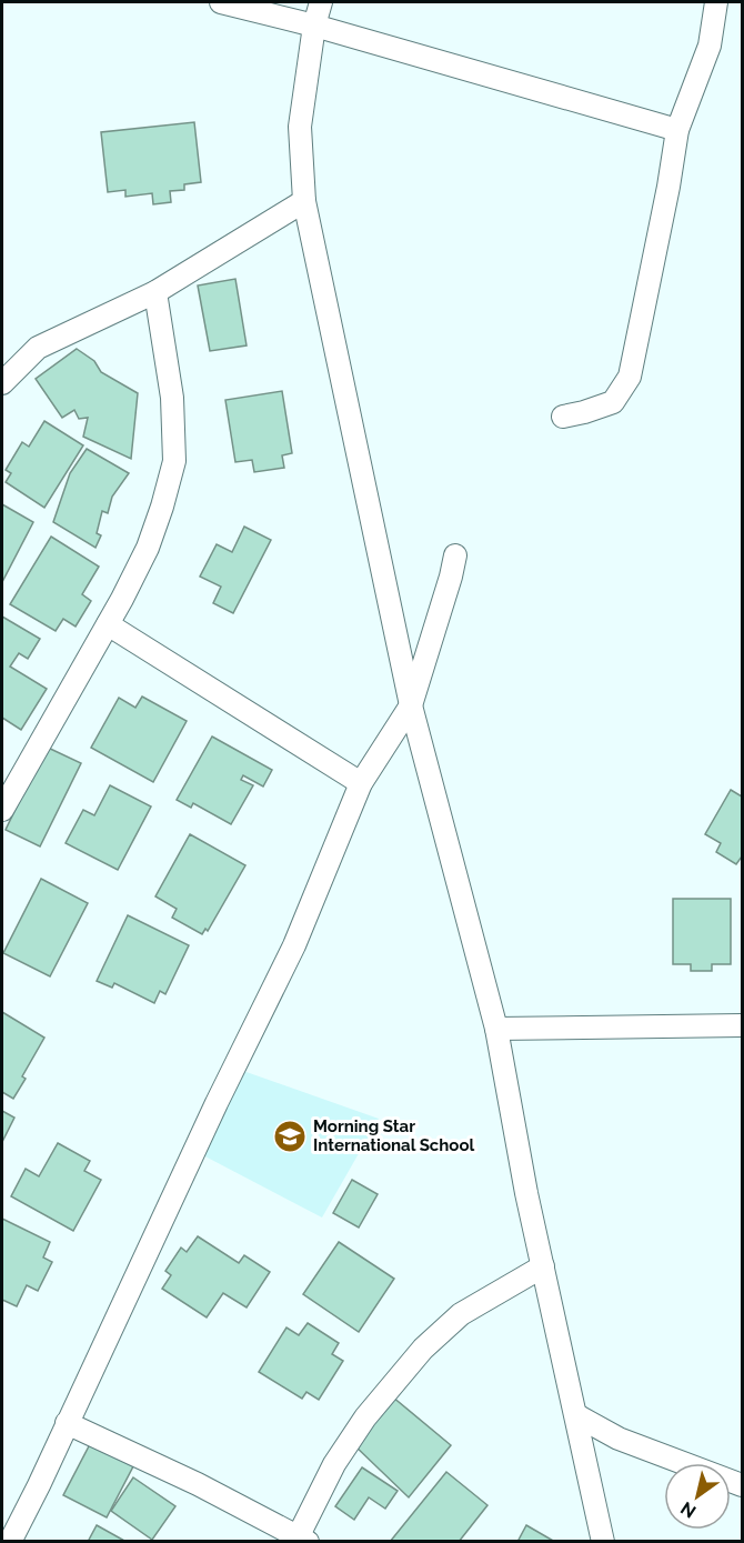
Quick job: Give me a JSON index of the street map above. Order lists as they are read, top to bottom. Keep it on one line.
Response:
{"places":{"school or university":["Morning Star International School"]},"north":"bottom left"}
